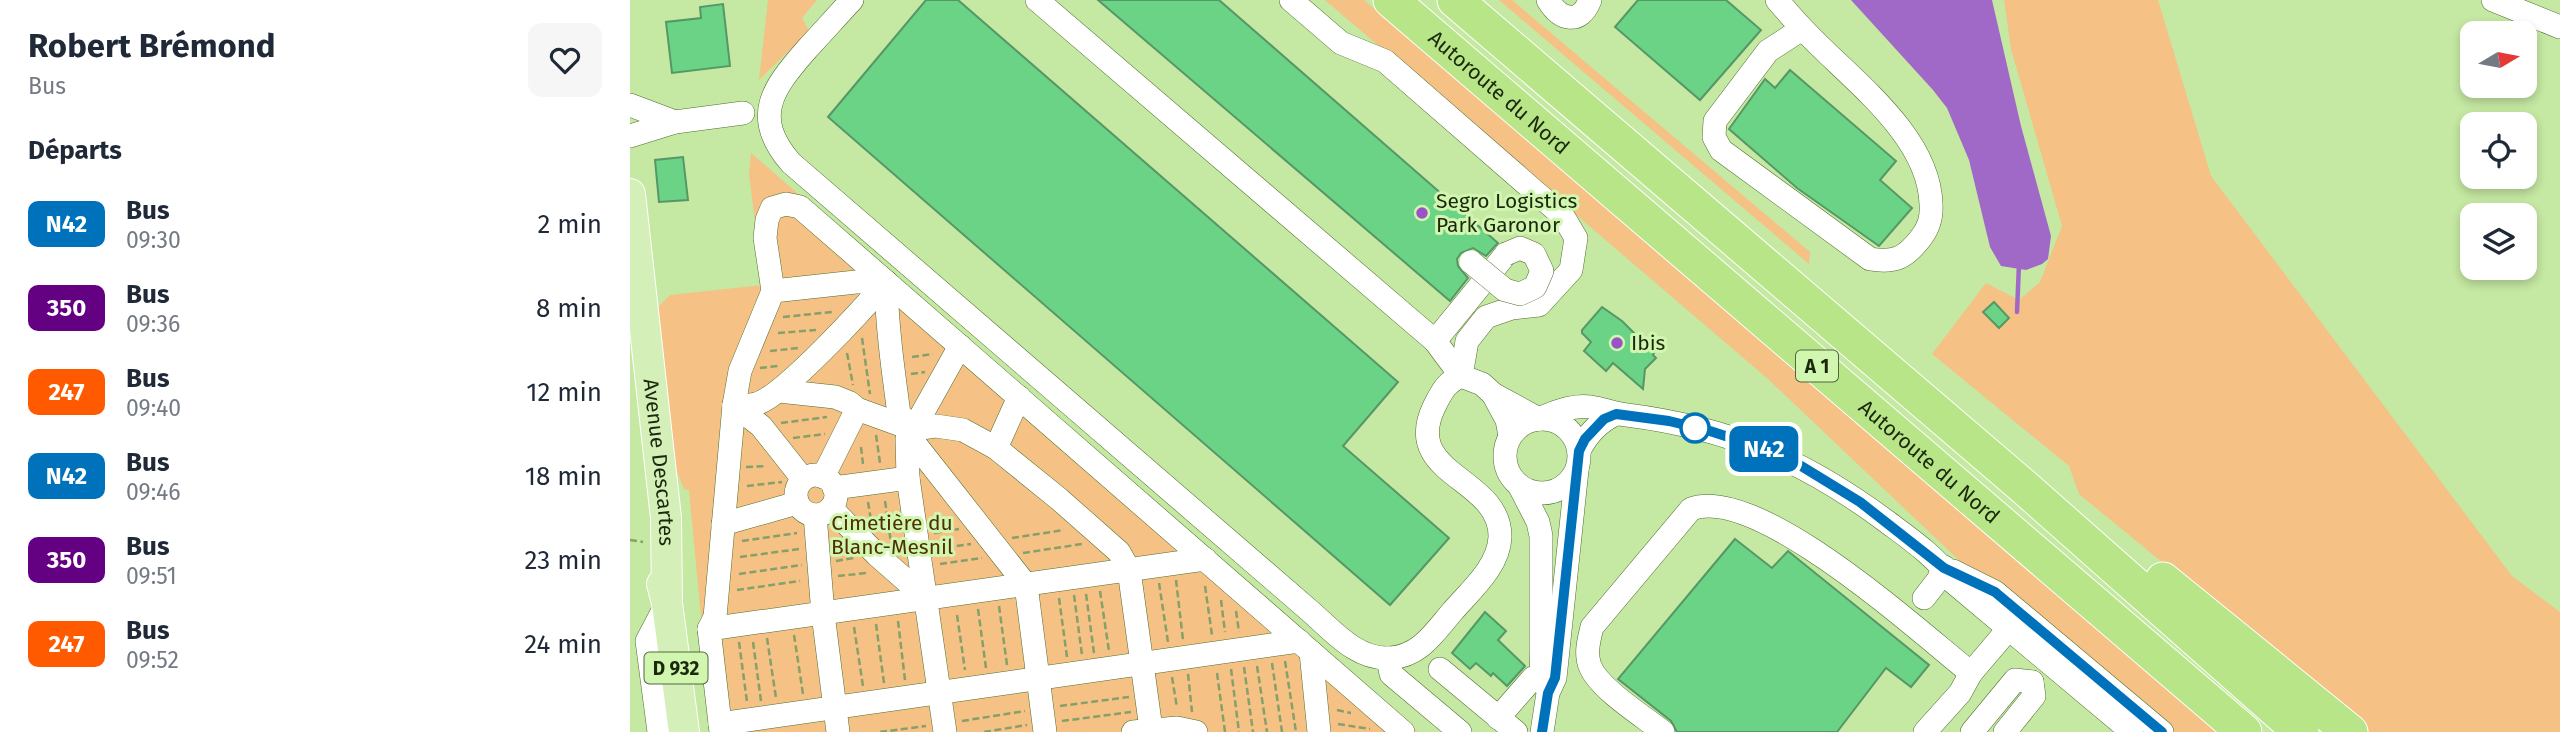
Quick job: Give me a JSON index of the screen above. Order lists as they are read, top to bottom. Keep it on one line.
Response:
{"streets":{"highway":["Autoroute du Nord","A 1"],"main road":["Avenue Descartes","D 932"]},"parks":["Cimetière du Blanc-Mesnil"],"places":["Segro Logistics Park Garonor","Ibis"],"lines":["bus line N42"],"north":"right","page":{"heading":[["Robert Brémond","Bus"],"Départs"],"on_map":"N42","list":[{"mark":"N42","name":"Bus","note":"09:30","value":"2 min"},{"mark":"350","name":"Bus","note":"09:36","value":"8 min"},{"mark":"247","name":"Bus","note":"09:40","value":"12 min"},{"mark":"N42","name":"Bus","note":"09:46","value":"18 min"},{"mark":"350","name":"Bus","note":"09:51","value":"23 min"},{"mark":"247","name":"Bus","note":"09:52","value":"24 min"}]}}
